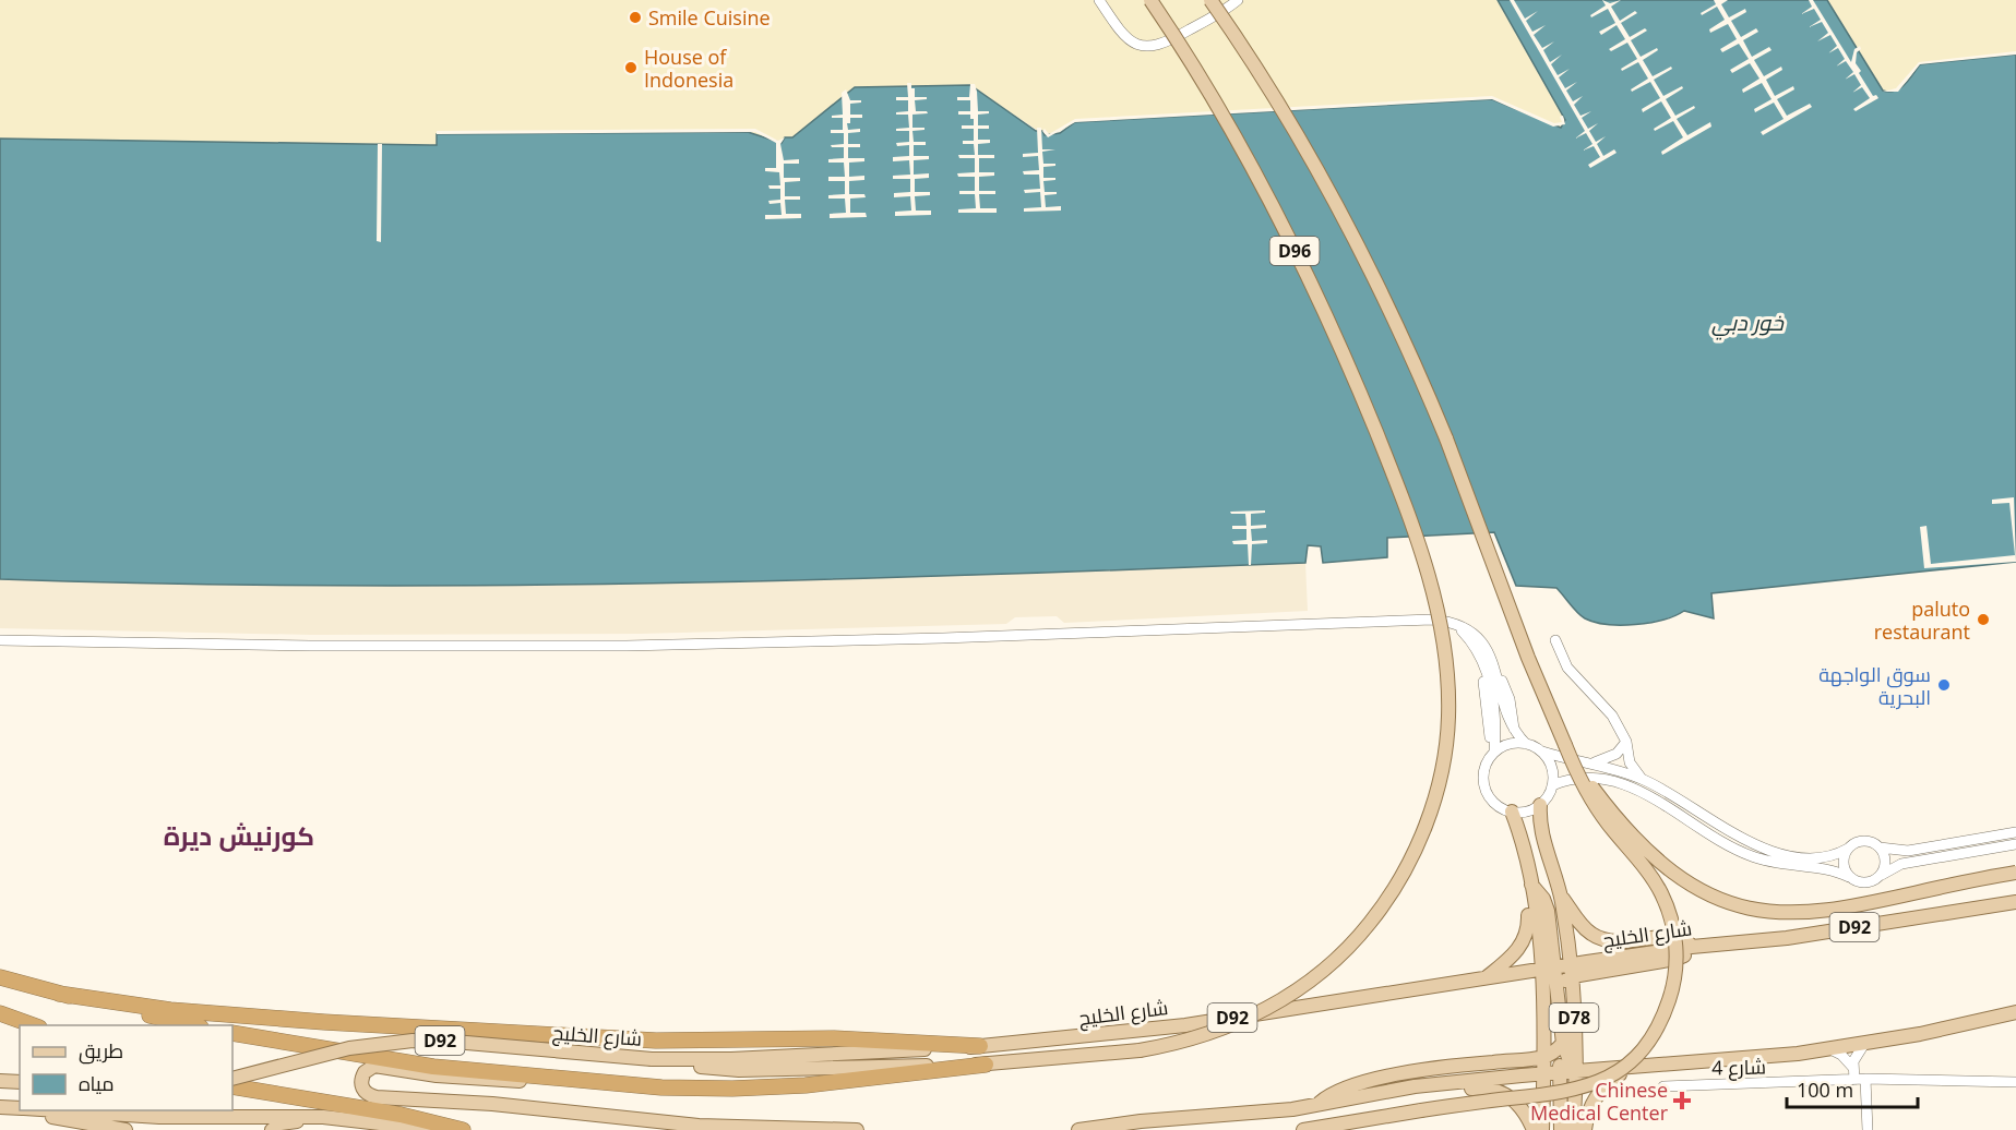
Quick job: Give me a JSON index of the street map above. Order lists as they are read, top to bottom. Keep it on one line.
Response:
{"streets":{"main road":["D96","D92","شارع الخليج","D78"],"street":["شارع 4"]},"crossings":[["شارع الخليج","D78"]],"districts":["كورنيش ديرة"],"water":["خور دبي"],"places":{"other":["Smile Cuisine","House of Indonesia","paluto restaurant","سوق الواجهة البحرية"],"health":["Chinese Medical Center"]},"legend":["طريق","مياه"],"scale_bar":"100 m"}
